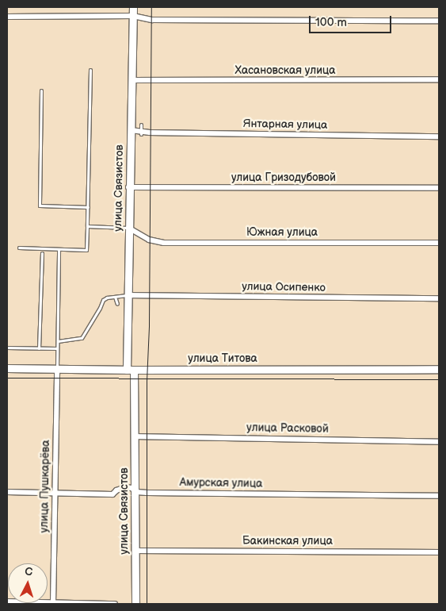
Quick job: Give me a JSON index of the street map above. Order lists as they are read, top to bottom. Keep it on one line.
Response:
{"streets":{"street":["Хасановская улица","Янтарная улица","улица Гризодубовой","улица Связистов","Южная улица","улица Осипенко","улица Титова","улица Расковой","Амурская улица","улица Пушкарёва","Бакинская улица"]},"crossings":[["Хасановская улица","улица Связистов"],["Янтарная улица","улица Связистов"],["улица Гризодубовой","улица Связистов"],["улица Связистов","Южная улица"],["улица Связистов","улица Осипенко"],["улица Связистов","улица Титова"],["улица Связистов","улица Расковой"],["улица Связистов","Амурская улица"],["улица Связистов","Бакинская улица"],["улица Титова","улица Пушкарёва"],["Амурская улица","улица Пушкарёва"]],"scale_bar":"100 m","north":"top"}
